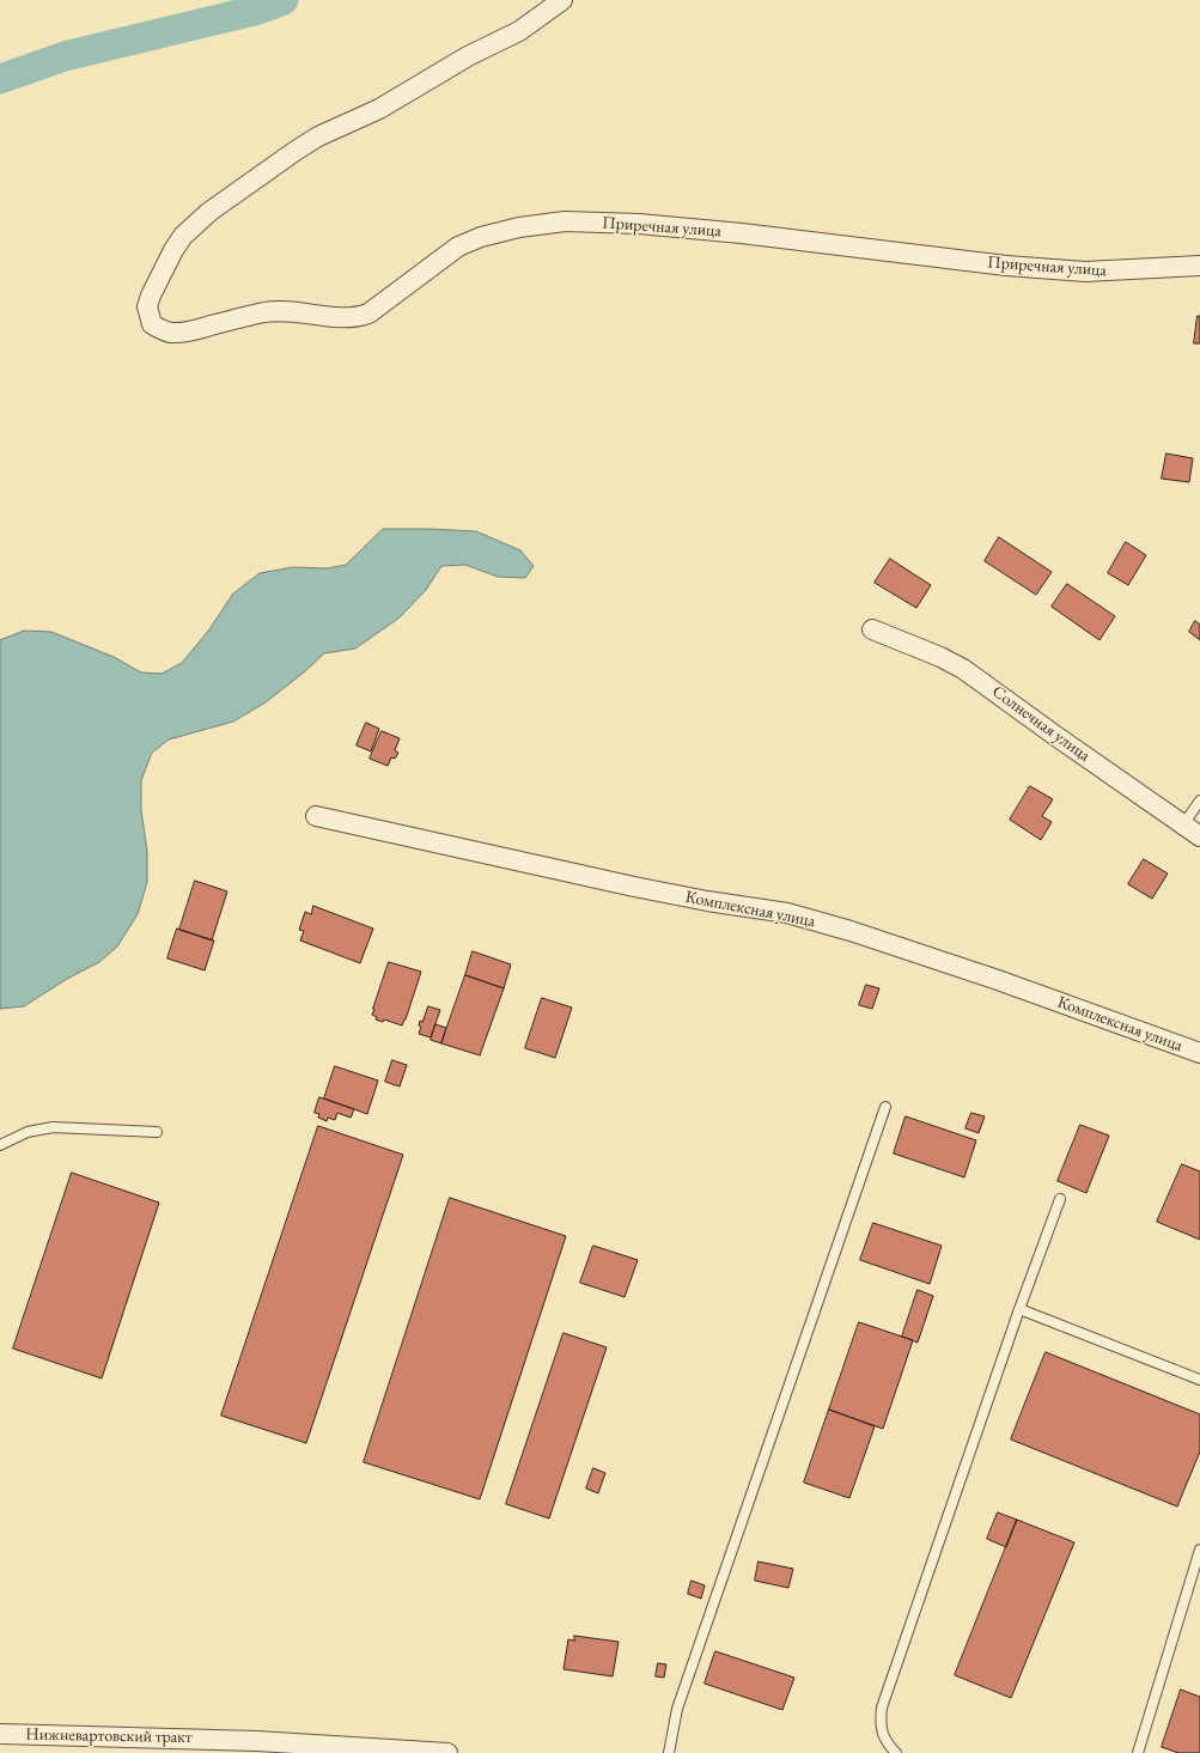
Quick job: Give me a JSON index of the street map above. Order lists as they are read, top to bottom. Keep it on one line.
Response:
{"streets":{"street":["Приречная улица","Солнечная улица","Комплексная улица","Нижневартовский тракт"]}}
